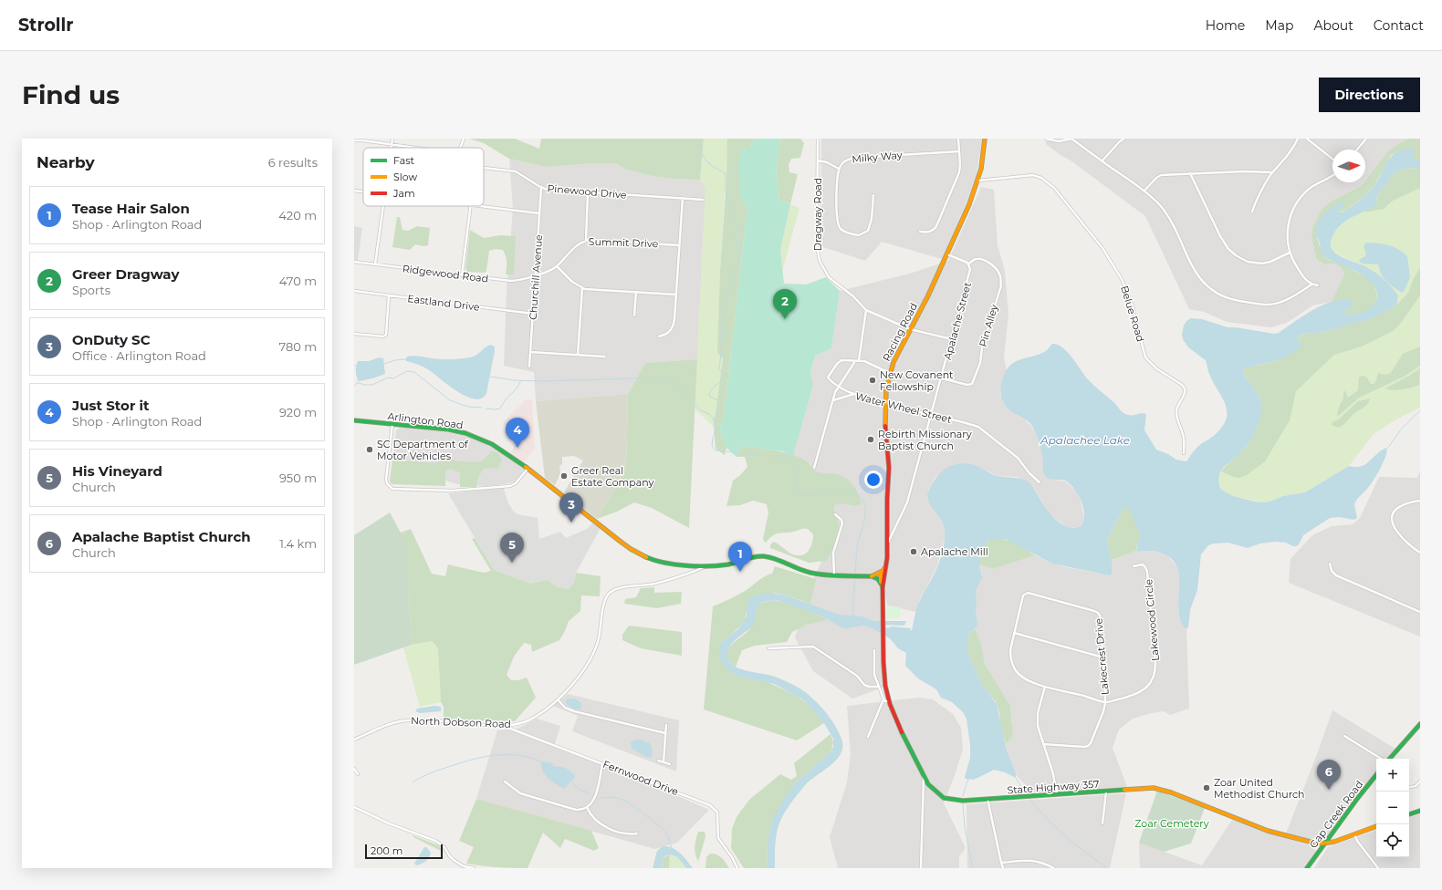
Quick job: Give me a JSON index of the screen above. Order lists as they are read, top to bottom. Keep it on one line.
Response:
{"streets":{"main road":["Racing Road","Arlington Road","State Highway 357","Gap Creek Road"],"street":["Milky Way","Pinewood Drive","Dragway Road","Summit Drive","Ridgewood Road","Churchill Avenue","Eastland Drive","Belue Road","Apalache Street","Pin Alley","Water Wheel Street","Lakewood Circle","Lakecrest Drive","North Dobson Road","Fernwood Drive"]},"crossings":[["Pinewood Drive","Churchill Avenue"],["Dragway Road","Apalache Street"],["Dragway Road","Racing Road"],["Summit Drive","Ridgewood Road"],["Summit Drive","Churchill Avenue"],["Ridgewood Road","Churchill Avenue"],["Churchill Avenue","Eastland Drive"],["Belue Road","Racing Road"],["Apalache Street","Pin Alley"],["Apalache Street","Racing Road"],["Apalache Street","Water Wheel Street"],["Racing Road","Water Wheel Street"],["Racing Road","Arlington Road"],["Racing Road","State Highway 357"],["Arlington Road","North Dobson Road"],["Arlington Road","State Highway 357"],["Lakewood Circle","Lakecrest Drive"],["North Dobson Road","Fernwood Drive"],["State Highway 357","Gap Creek Road"]],"water":["Apalachee Lake"],"parks":["Zoar Cemetery"],"places":["New Covanent Fellowship","Rebirth Missionary Baptist Church","SC Department of Motor Vehicles","Greer Real Estate Company","Apalache Mill","Zoar United Methodist Church"],"legend":["Fast","Slow","Jam"],"scale_bar":"200 m","north":"right","page":{"header":"Strollr","nav":["Home","Map","About","Contact"],"buttons":"Directions","title":"Find us","heading":["Nearby","6 results"],"list":[{"mark":"1","name":"Tease Hair Salon","note":"Shop · Arlington Road","value":"420 m"},{"mark":"2","name":"Greer Dragway","note":"Sports","value":"470 m"},{"mark":"3","name":"OnDuty SC","note":"Office · Arlington Road","value":"780 m"},{"mark":"4","name":"Just Stor it","note":"Shop · Arlington Road","value":"920 m"},{"mark":"5","name":"His Vineyard","note":"Church","value":"950 m"},{"mark":"6","name":"Apalache Baptist Church","note":"Church","value":"1.4 km"}],"pins":["2","4","3","5","1","6"],"map_buttons":["+","−"],"scale":"200 m"}}
